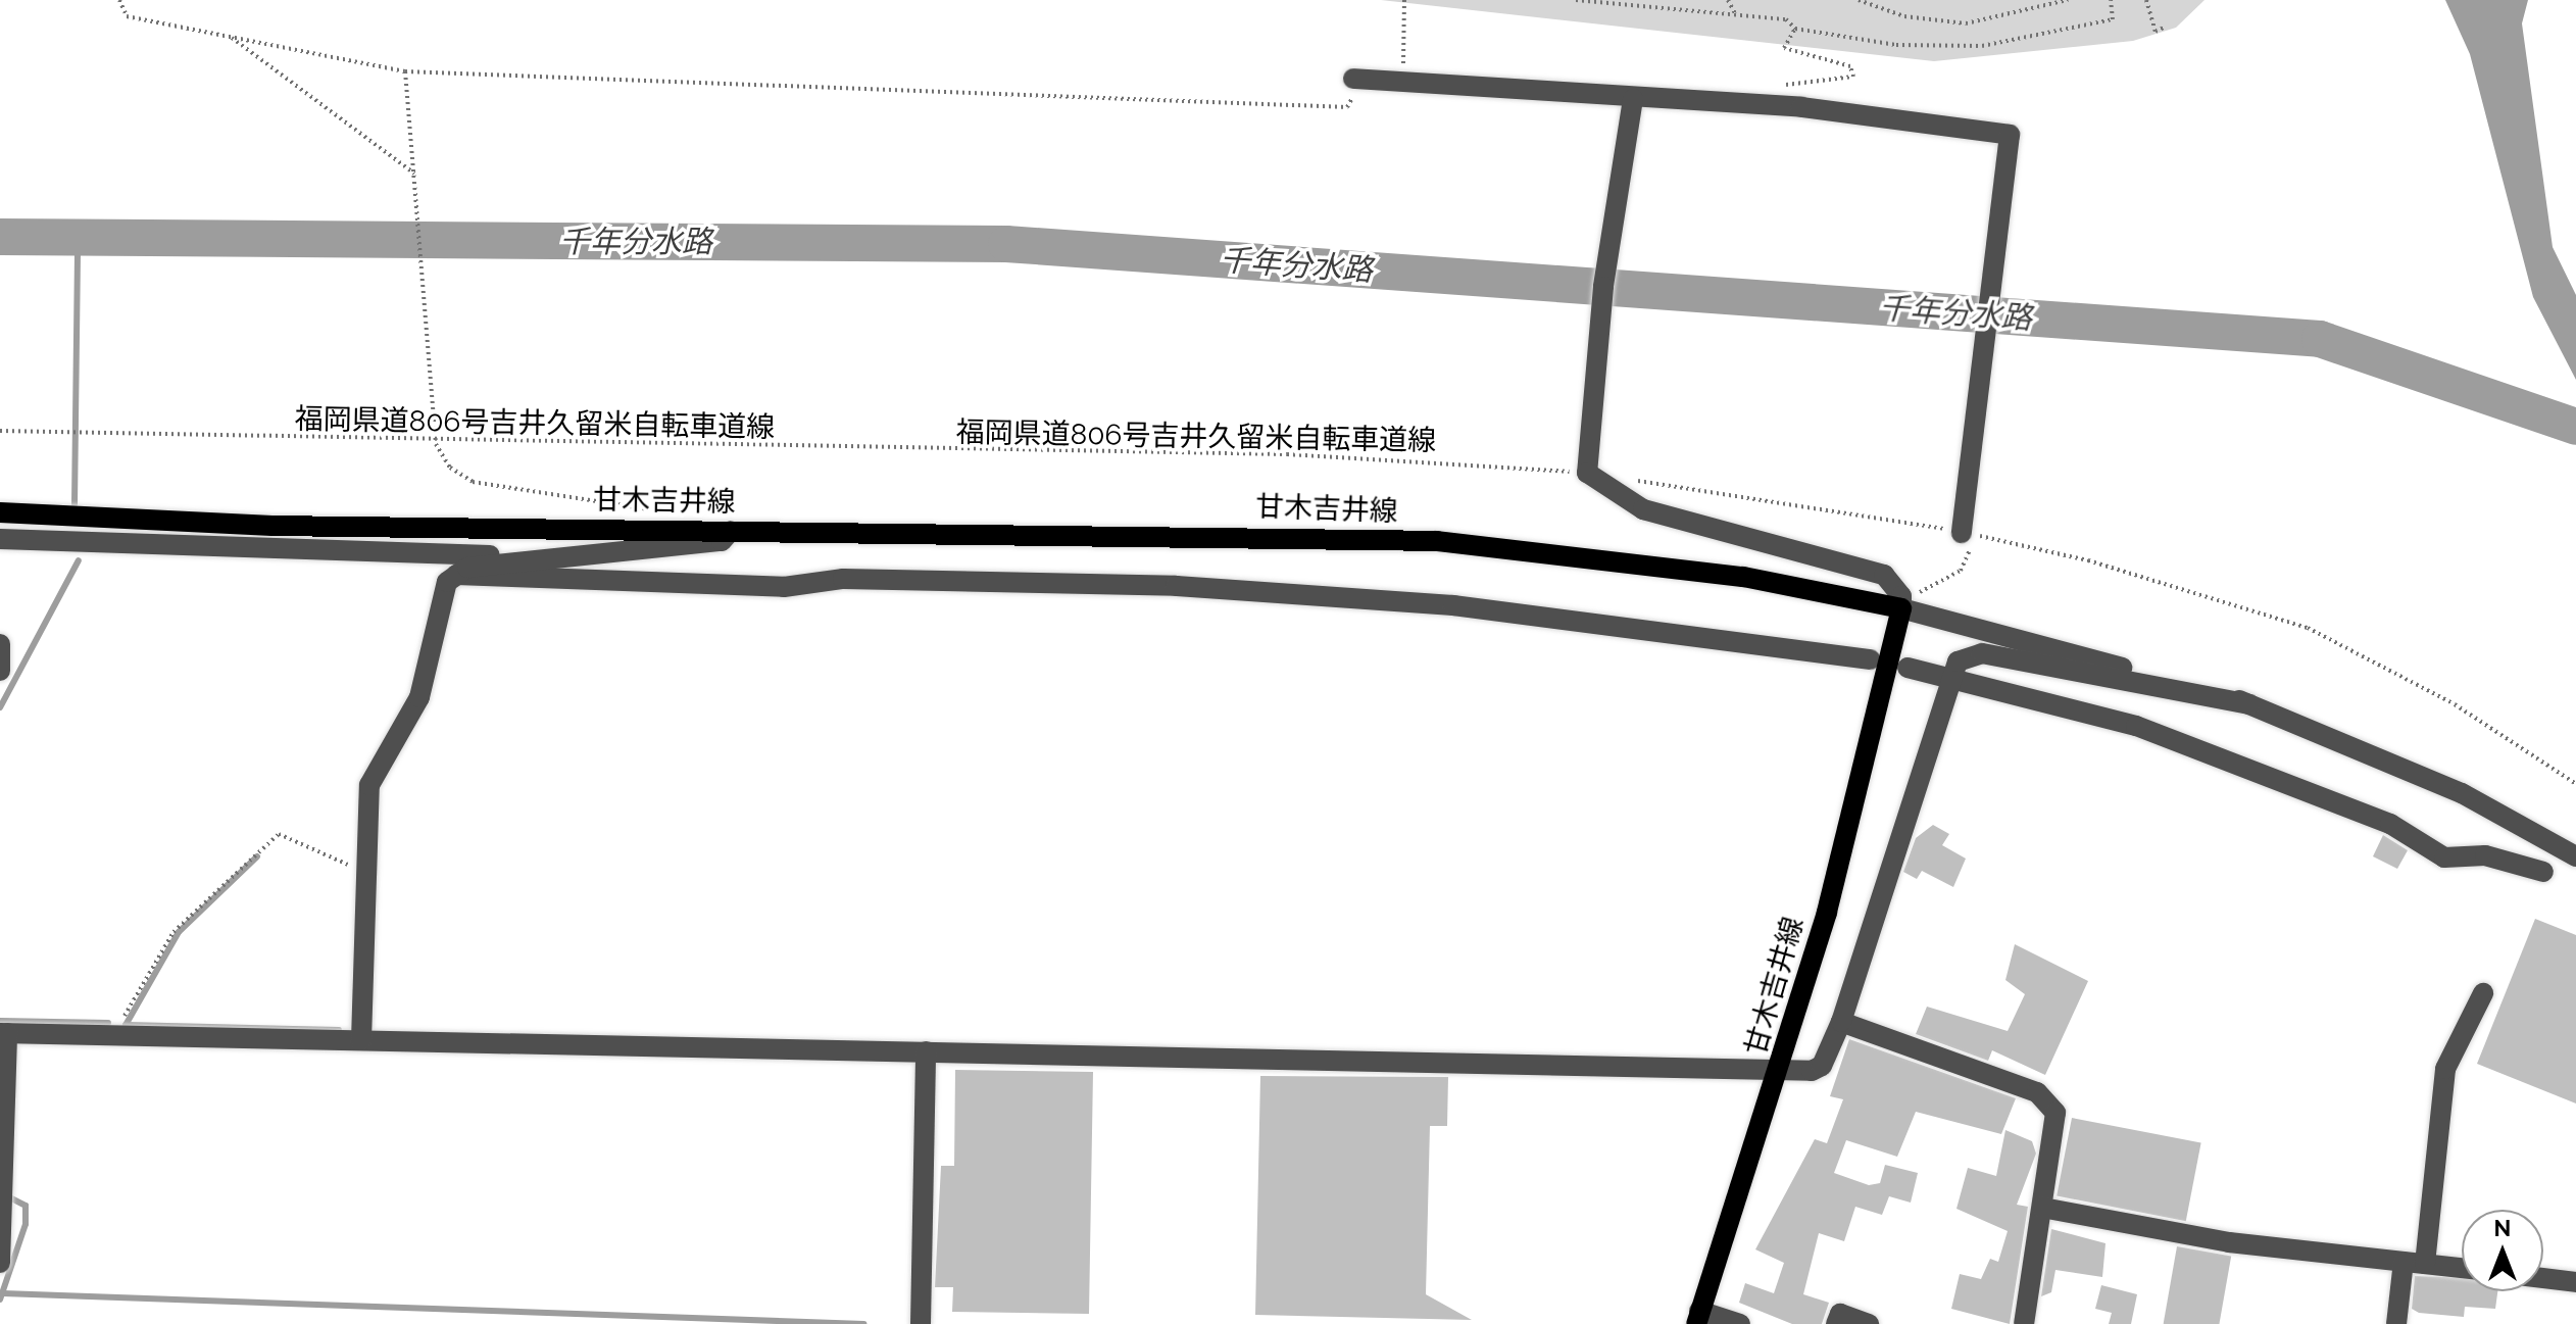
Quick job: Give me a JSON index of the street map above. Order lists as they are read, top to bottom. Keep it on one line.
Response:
{"streets":{"main road":["甘木吉井線"],"path":["福岡県道806号吉井久留米自転車道線"]},"water":["千年分水路"],"north":"top"}
